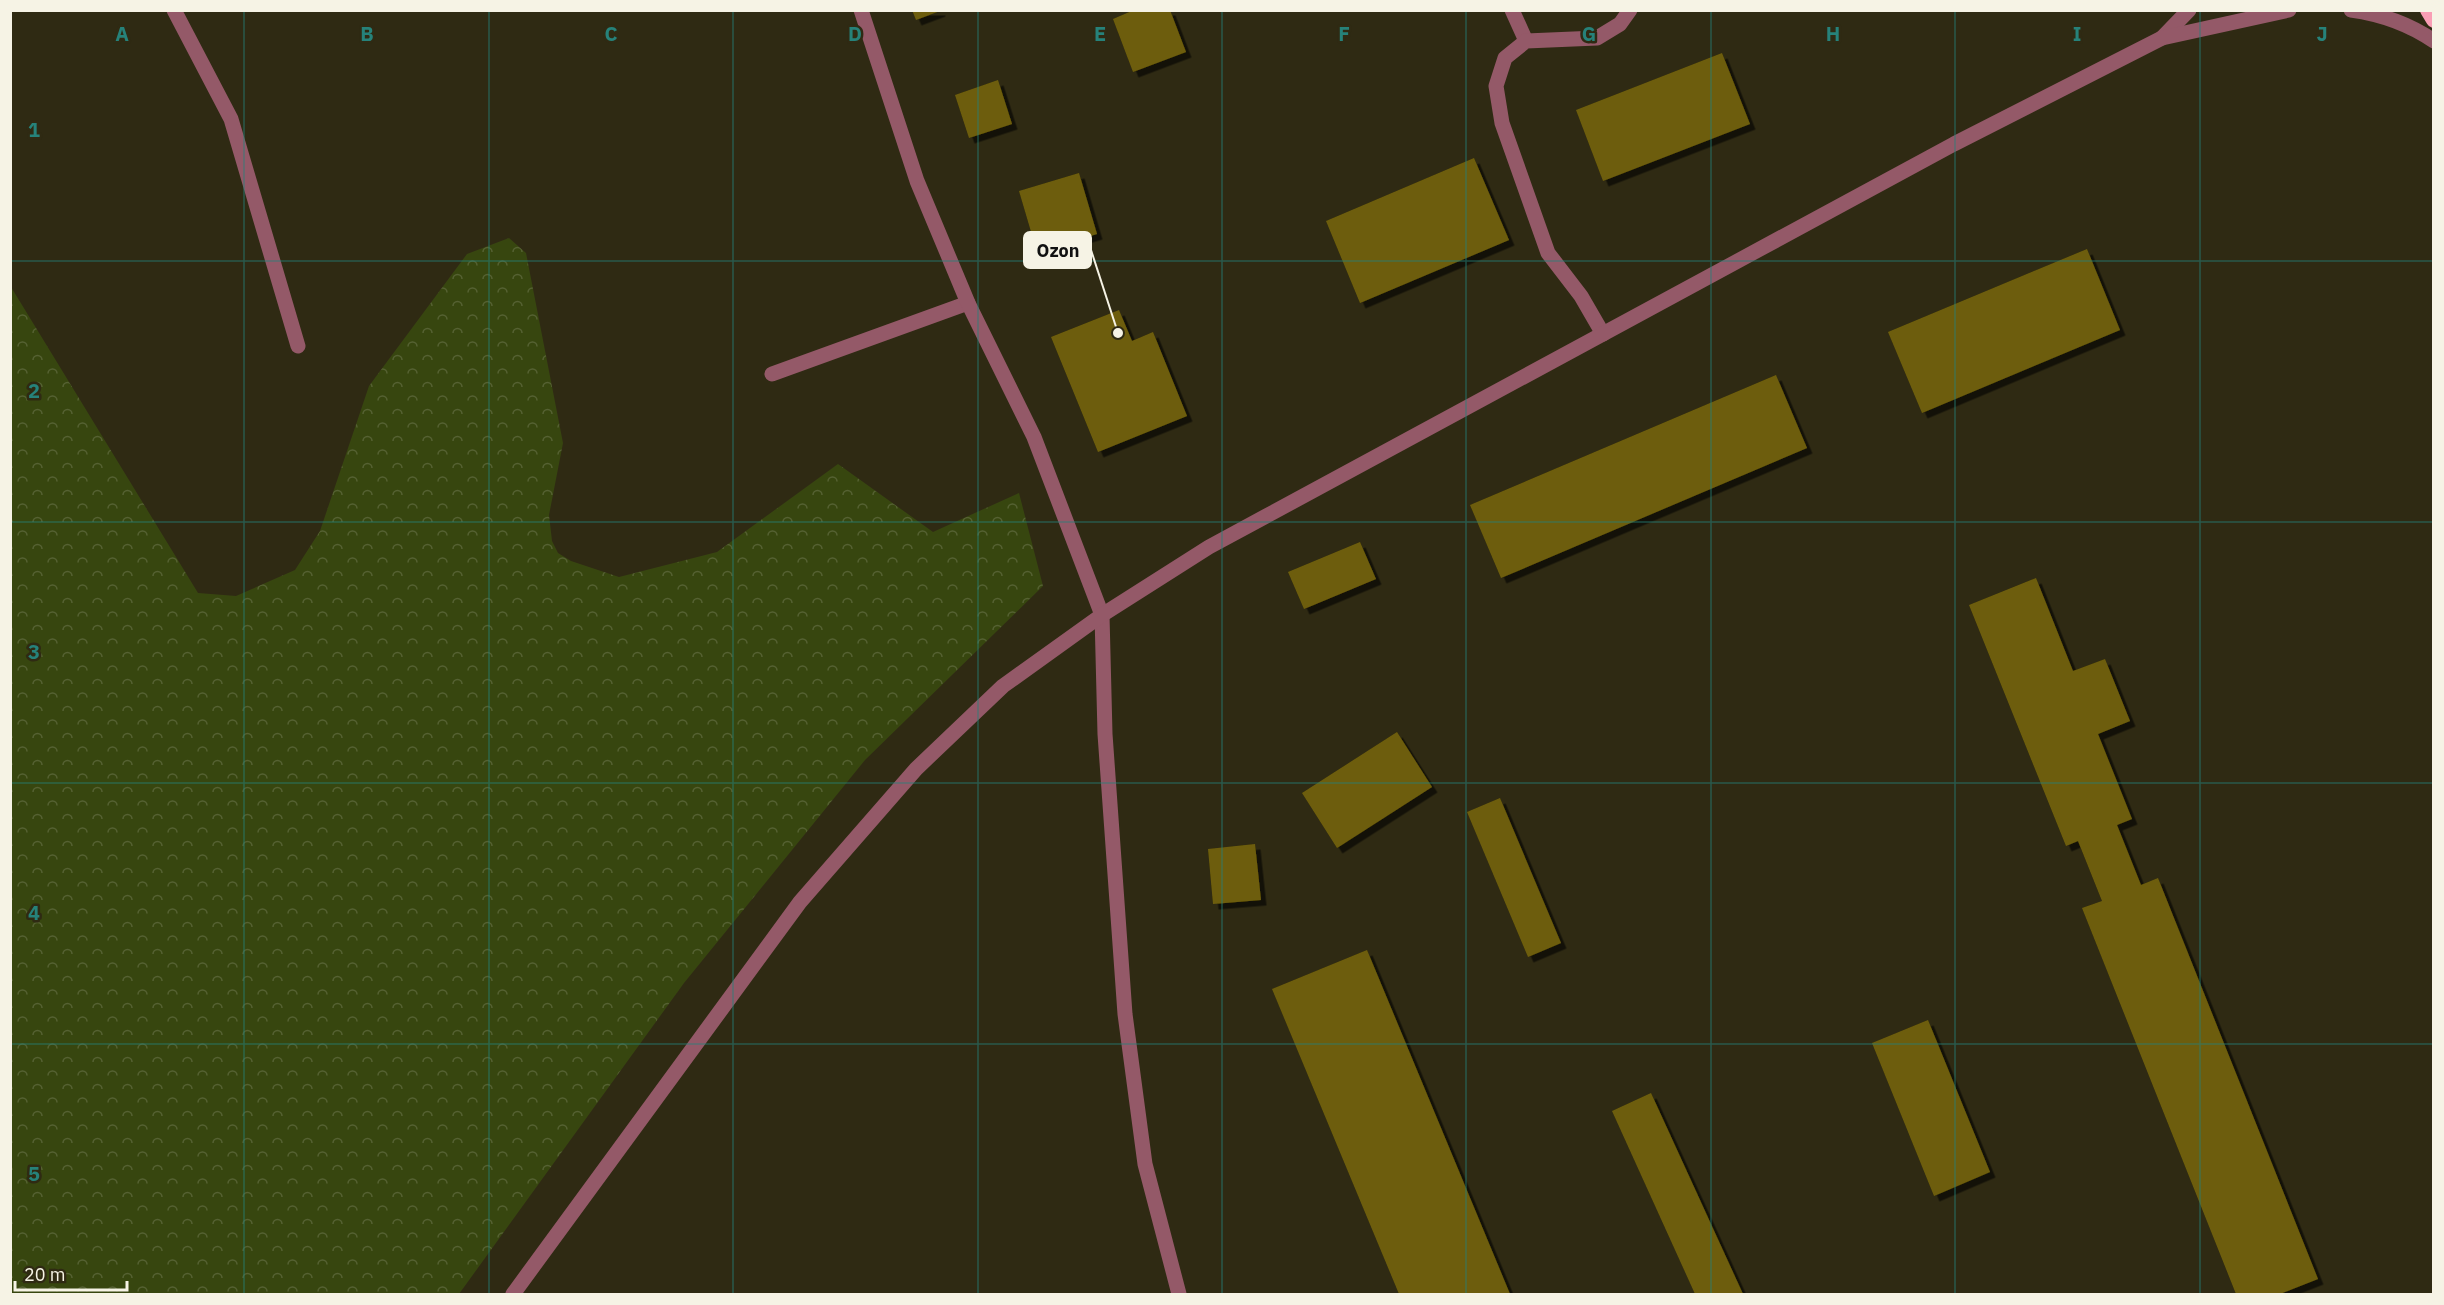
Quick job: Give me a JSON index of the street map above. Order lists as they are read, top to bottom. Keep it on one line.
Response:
{"places":["Ozon"],"scale_bar":"20 m","grid":{"columns":["A","B","C","D","E","F","G","H","I","J"],"rows":["1","2","3","4","5"]}}
